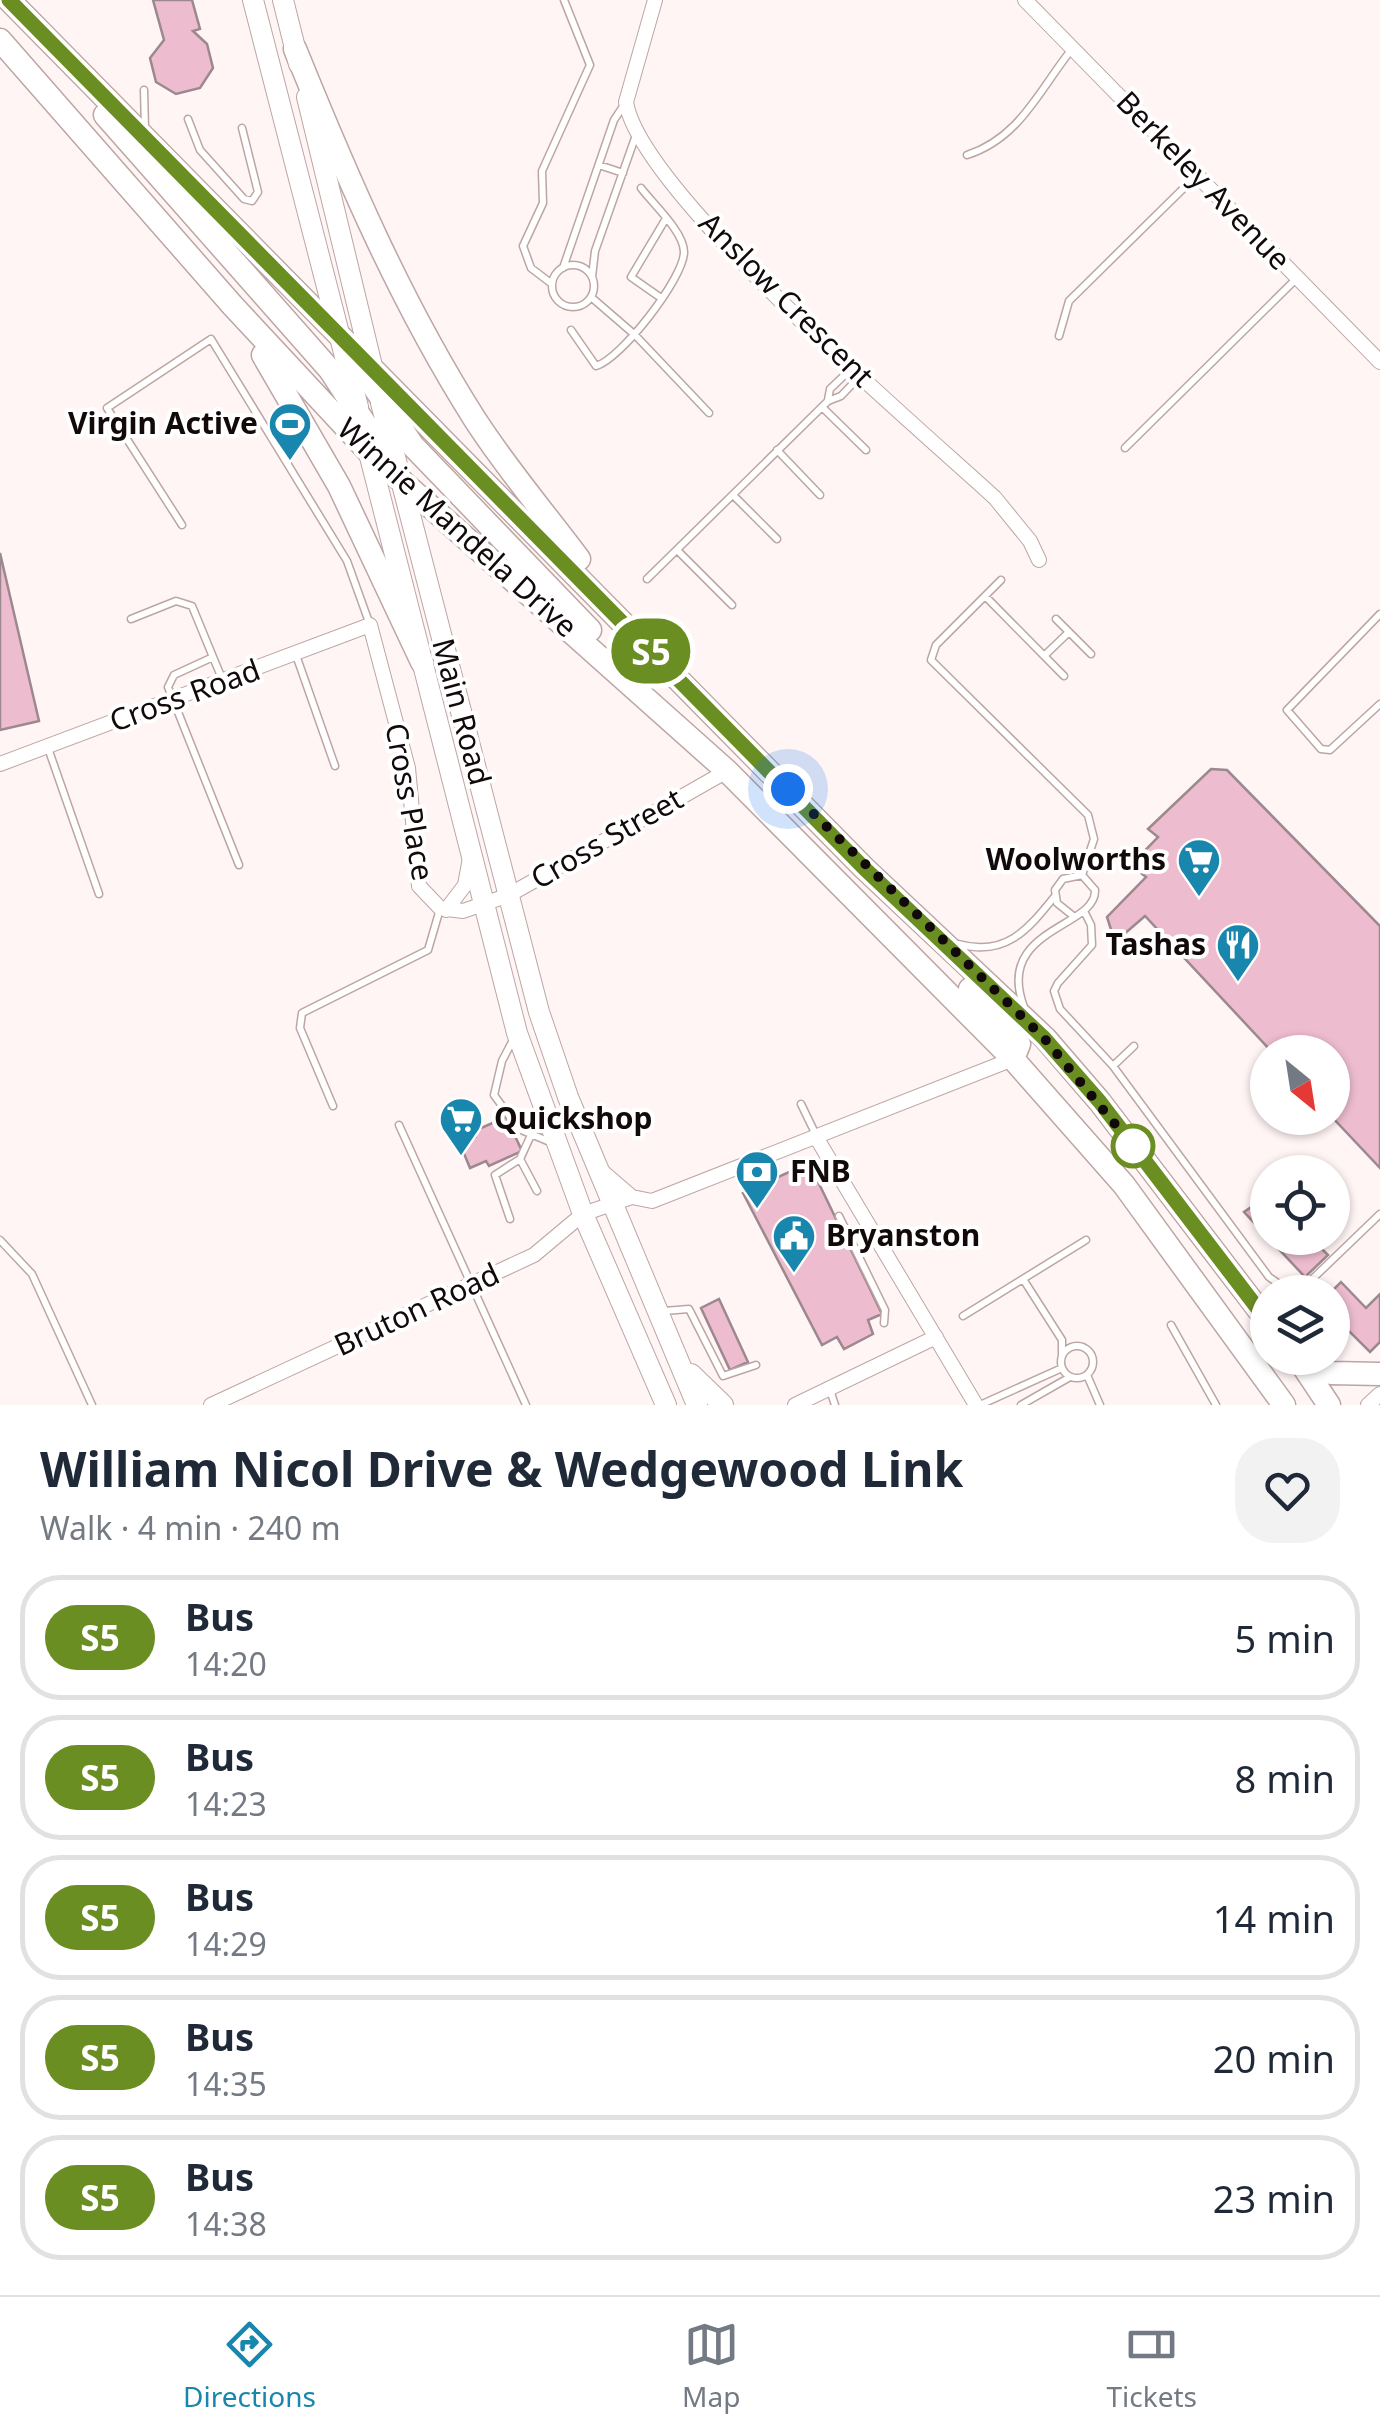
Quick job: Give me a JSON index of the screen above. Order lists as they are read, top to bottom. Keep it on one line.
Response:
{"streets":{"main road":["Winnie Mandela Drive","Main Road"],"street":["Berkeley Avenue","Anslow Crescent","Cross Road","Cross Place","Cross Street","Bruton Road"]},"crossings":[["Winnie Mandela Drive","Main Road"],["Winnie Mandela Drive","Cross Street"],["Winnie Mandela Drive","Bruton Road"],["Cross Road","Cross Place"],["Main Road","Cross Place"],["Main Road","Cross Street"],["Main Road","Bruton Road"],["Cross Place","Cross Street"]],"places":{"sports":["Virgin Active"],"supermarket":["Woolworths","Quickshop"],"restaurant":["Tashas"],"bank":["FNB"],"public building":["Bryanston"]},"lines":["bus line S5"],"north":"bottom right","page":{"on_map":"S5","heading":["William Nicol Drive & Wedgewood Link","Walk · 4 min · 240 m"],"list":[{"mark":"S5","name":"Bus","note":"14:20","value":"5 min"},{"mark":"S5","name":"Bus","note":"14:23","value":"8 min"},{"mark":"S5","name":"Bus","note":"14:29","value":"14 min"},{"mark":"S5","name":"Bus","note":"14:35","value":"20 min"},{"mark":"S5","name":"Bus","note":"14:38","value":"23 min"}],"tabs":["Directions","Map","Tickets"]}}
